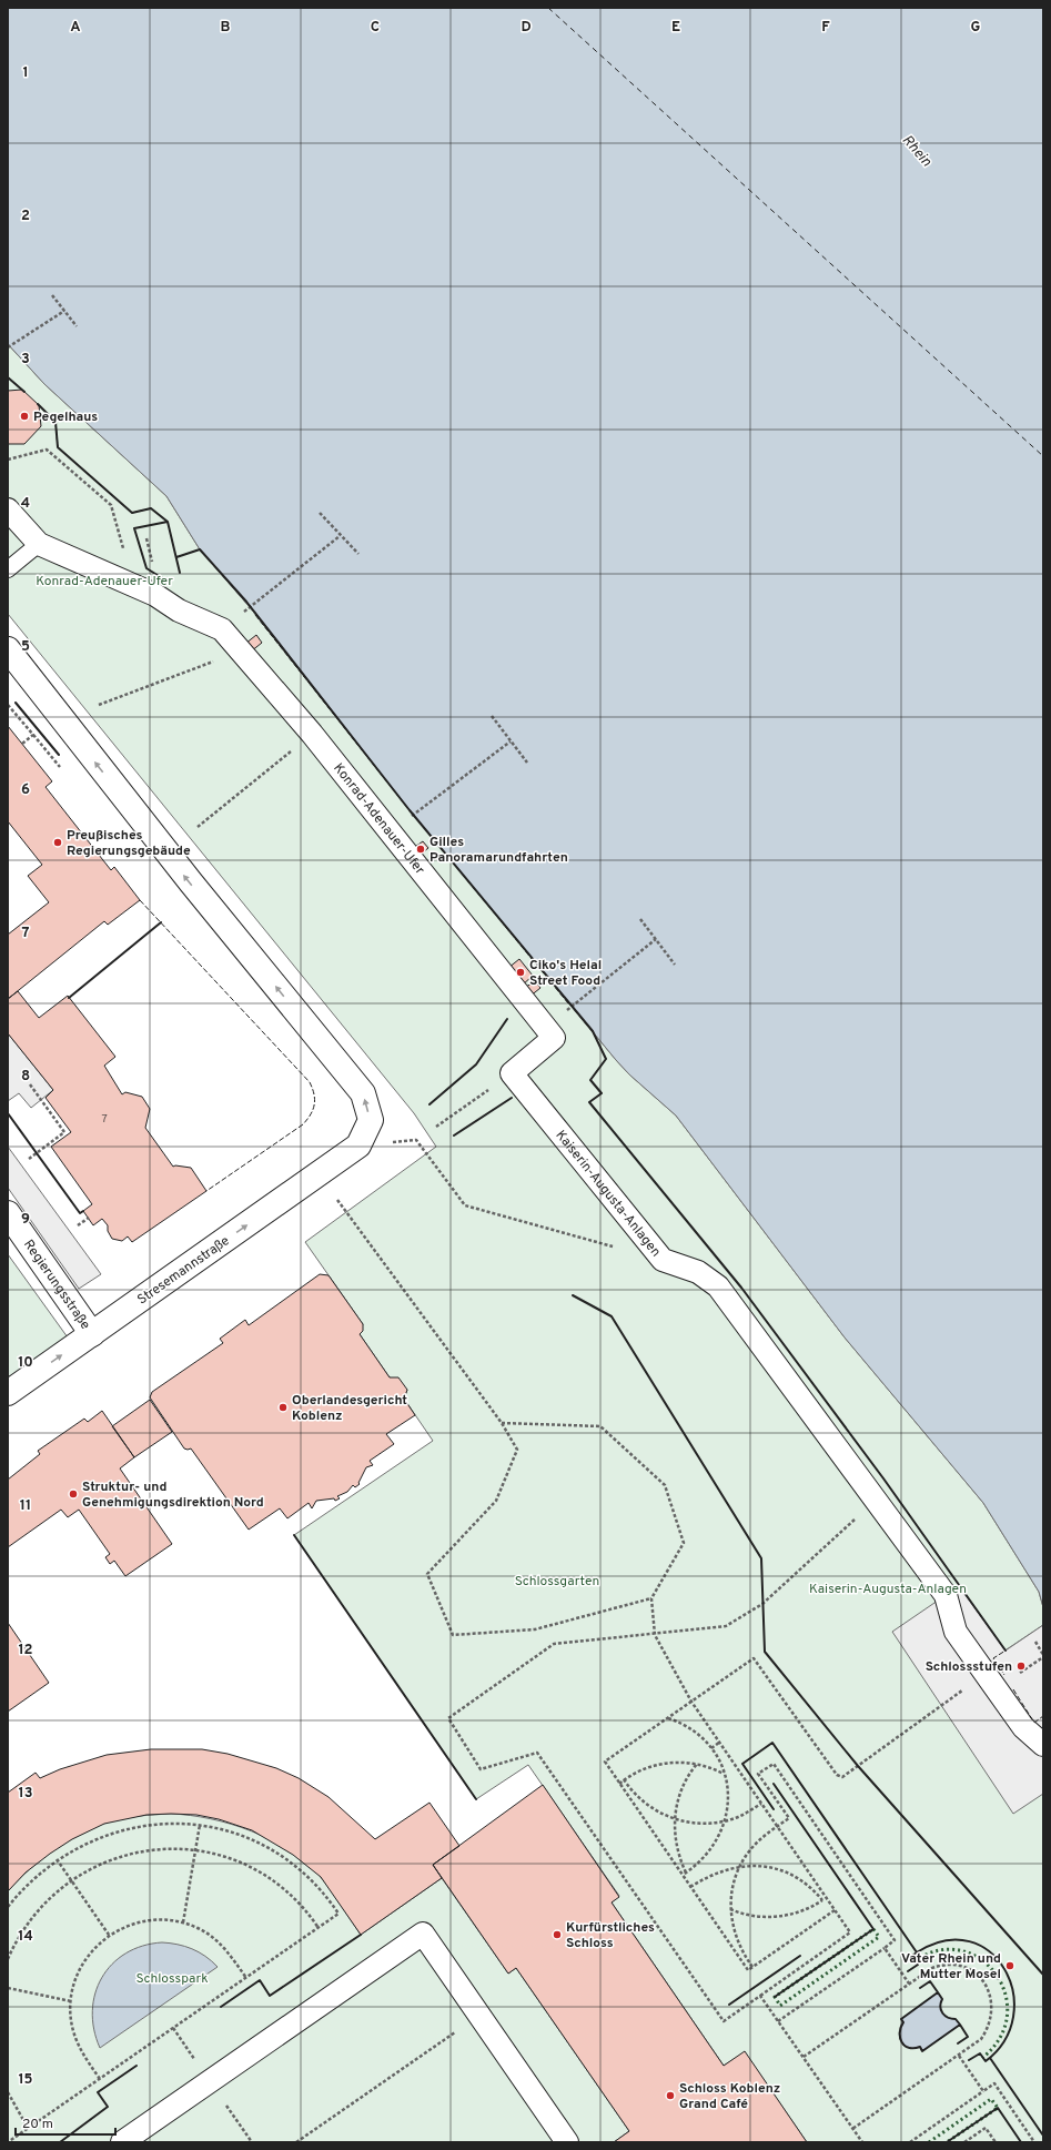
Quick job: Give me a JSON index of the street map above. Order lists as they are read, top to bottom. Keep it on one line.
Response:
{"streets":{"street":["Konrad-Adenauer-Ufer","Kaiserin-Augusta-Anlagen","Stresemannstraße","Regierungsstraße"]},"crossings":[["Konrad-Adenauer-Ufer","Kaiserin-Augusta-Anlagen"],["Stresemannstraße","Regierungsstraße"]],"water":["Rhein"],"parks":["Konrad-Adenauer-Ufer","Schlossgarten","Kaiserin-Augusta-Anlagen","Schlosspark"],"places":["Pegelhaus","Preußisches Regierungsgebäude","Gilles Panoramarundfahrten","Ciko's Helal Street Food","Oberlandesgericht Koblenz","Struktur- und Genehmigungsdirektion Nord","Schlossstufen","Kurfürstliches Schloss","Vater Rhein und Mutter Mosel","Schloss Koblenz Grand Café"],"house_numbers":["7"],"scale_bar":"20 m","grid":{"columns":["A","B","C","D","E","F","G"],"rows":["1","2","3","4","5","6","7","8","9","10","11","12","13","14","15"]}}
